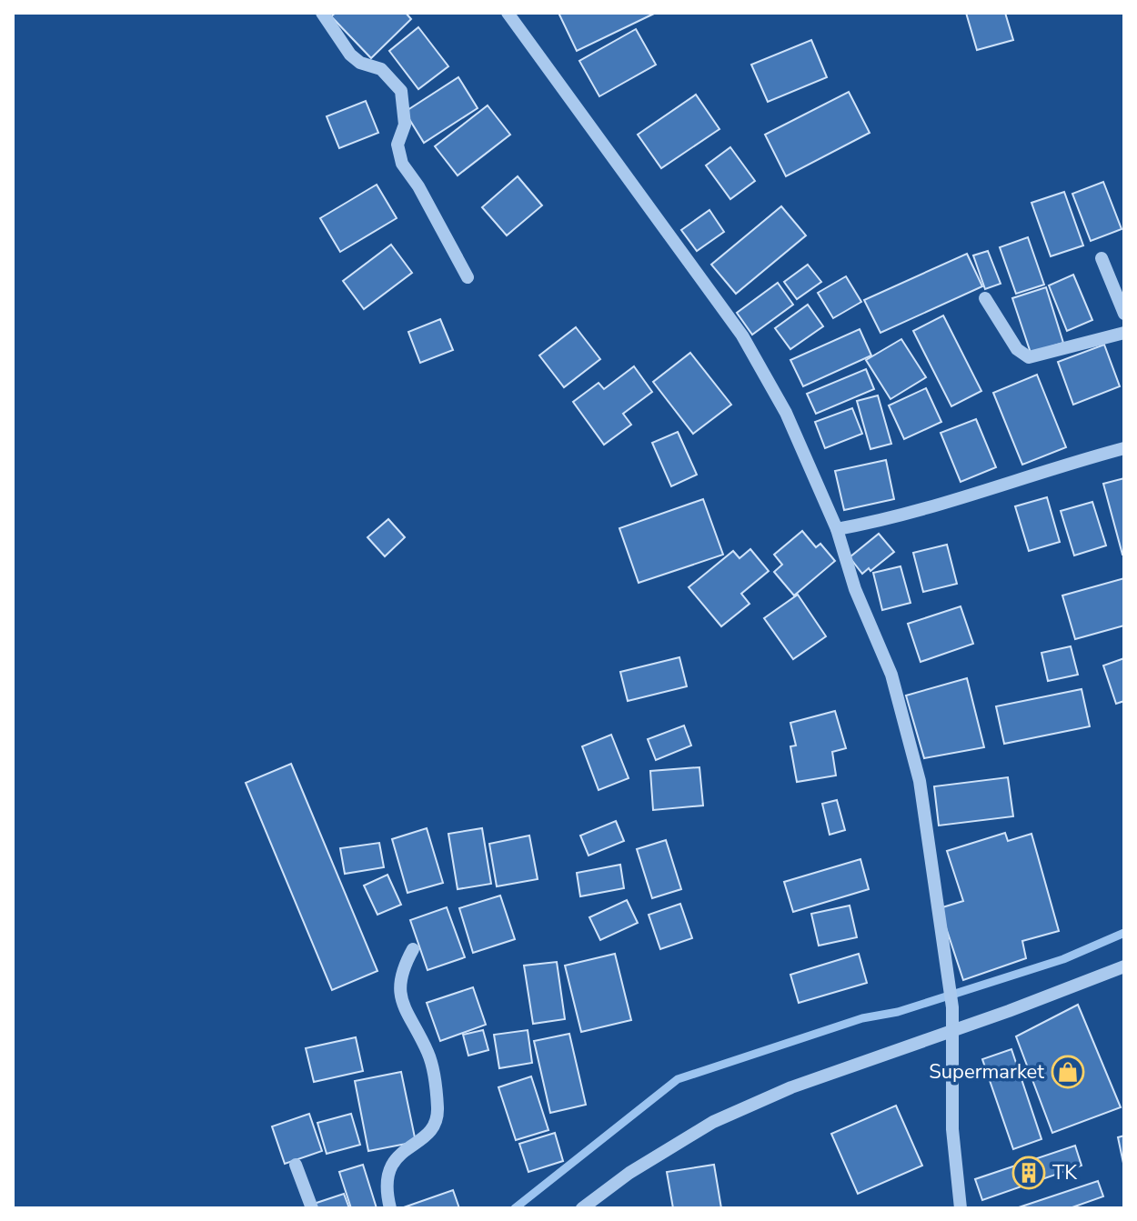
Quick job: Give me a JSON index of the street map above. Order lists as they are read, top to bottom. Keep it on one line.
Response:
{"places":{"shop":["Supermarket"],"building":["TK"]}}
